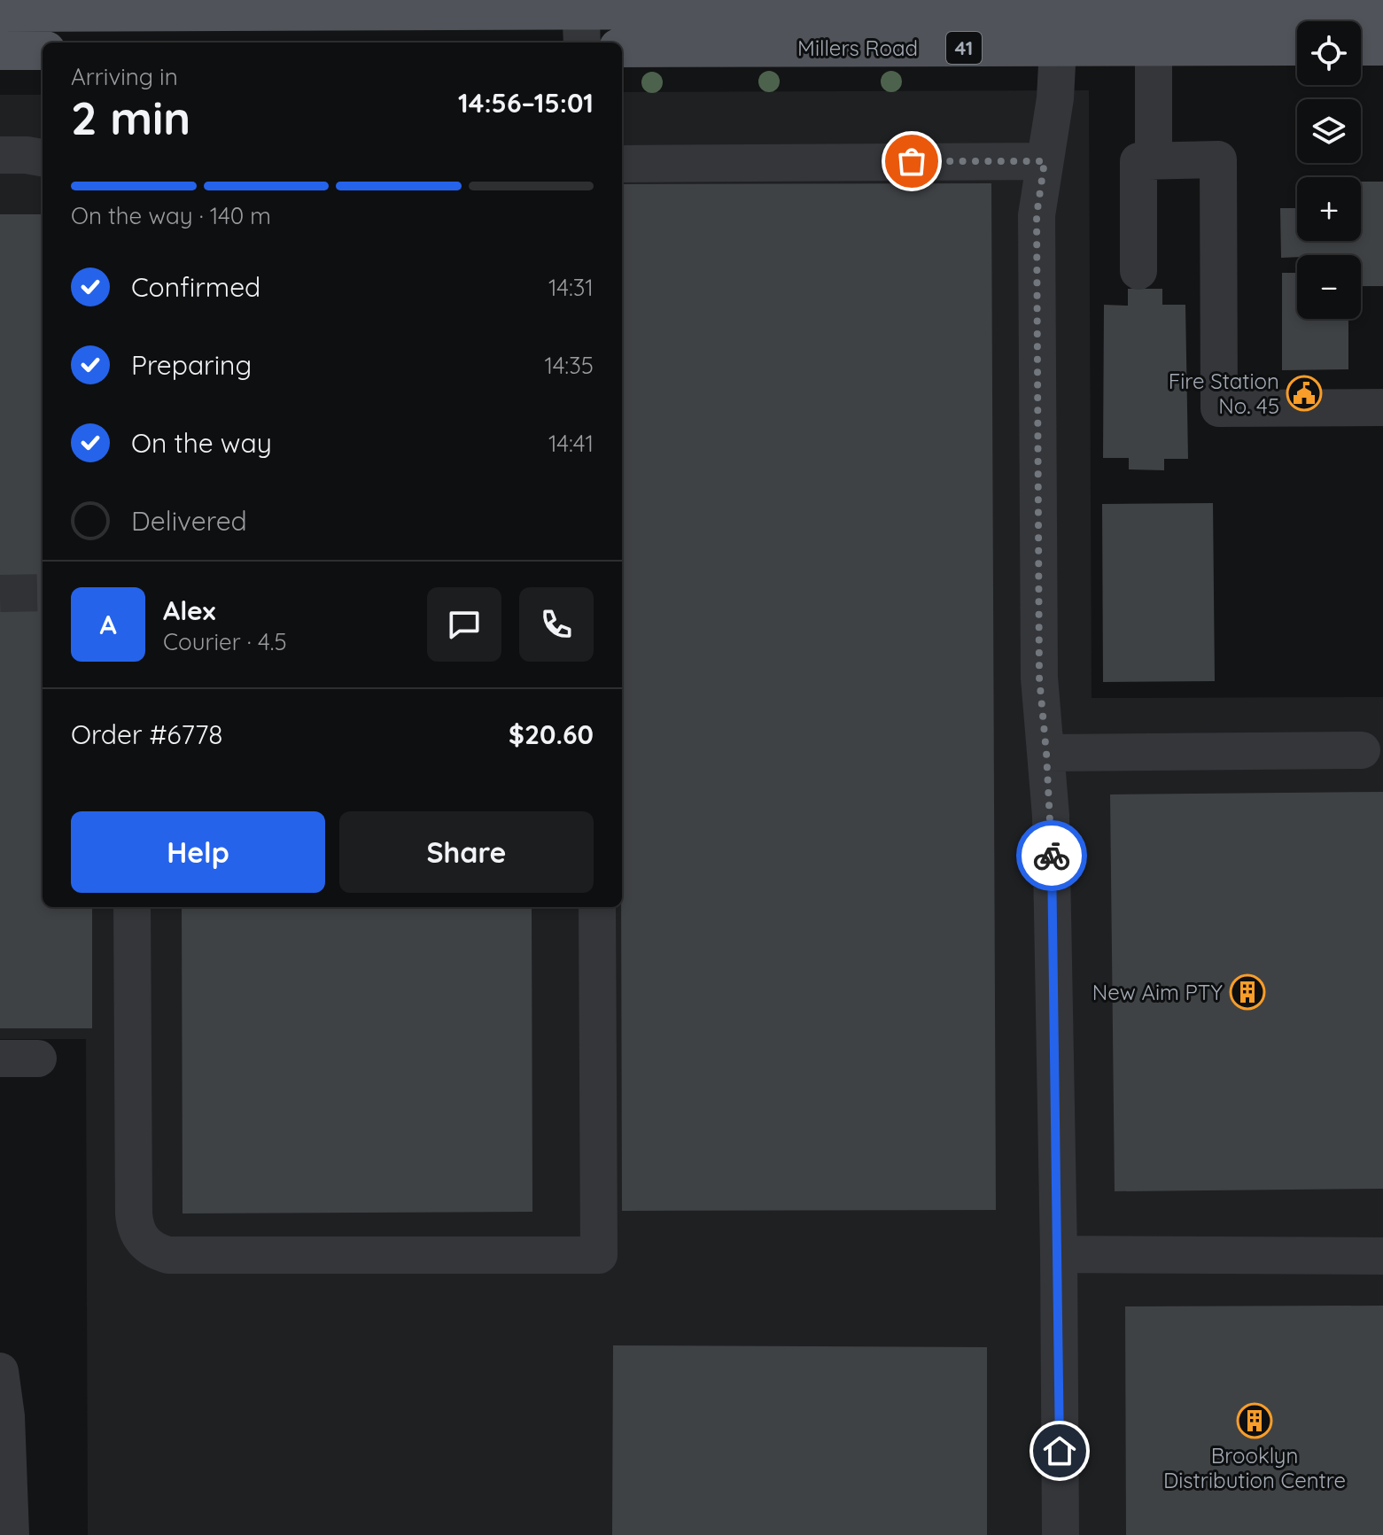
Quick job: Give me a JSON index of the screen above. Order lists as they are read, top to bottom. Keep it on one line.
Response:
{"streets":{"main road":["Millers Road","41"]},"places":{"public building":["Fire Station No. 45"],"building":["New Aim PTY","Brooklyn Distribution Centre"]},"page":{"map_buttons":["+","−"],"heading":["2 min","Arriving in","14:56–15:01"],"panel":["Alex","Courier · 4.5","Order #6778","$20.60"],"bar":"On the way · 140 m","list":[["Confirmed","14:31"],["Preparing","14:35"],["On the way","14:41"],"Delivered"],"round":"A","buttons":["Help","Share"]}}
